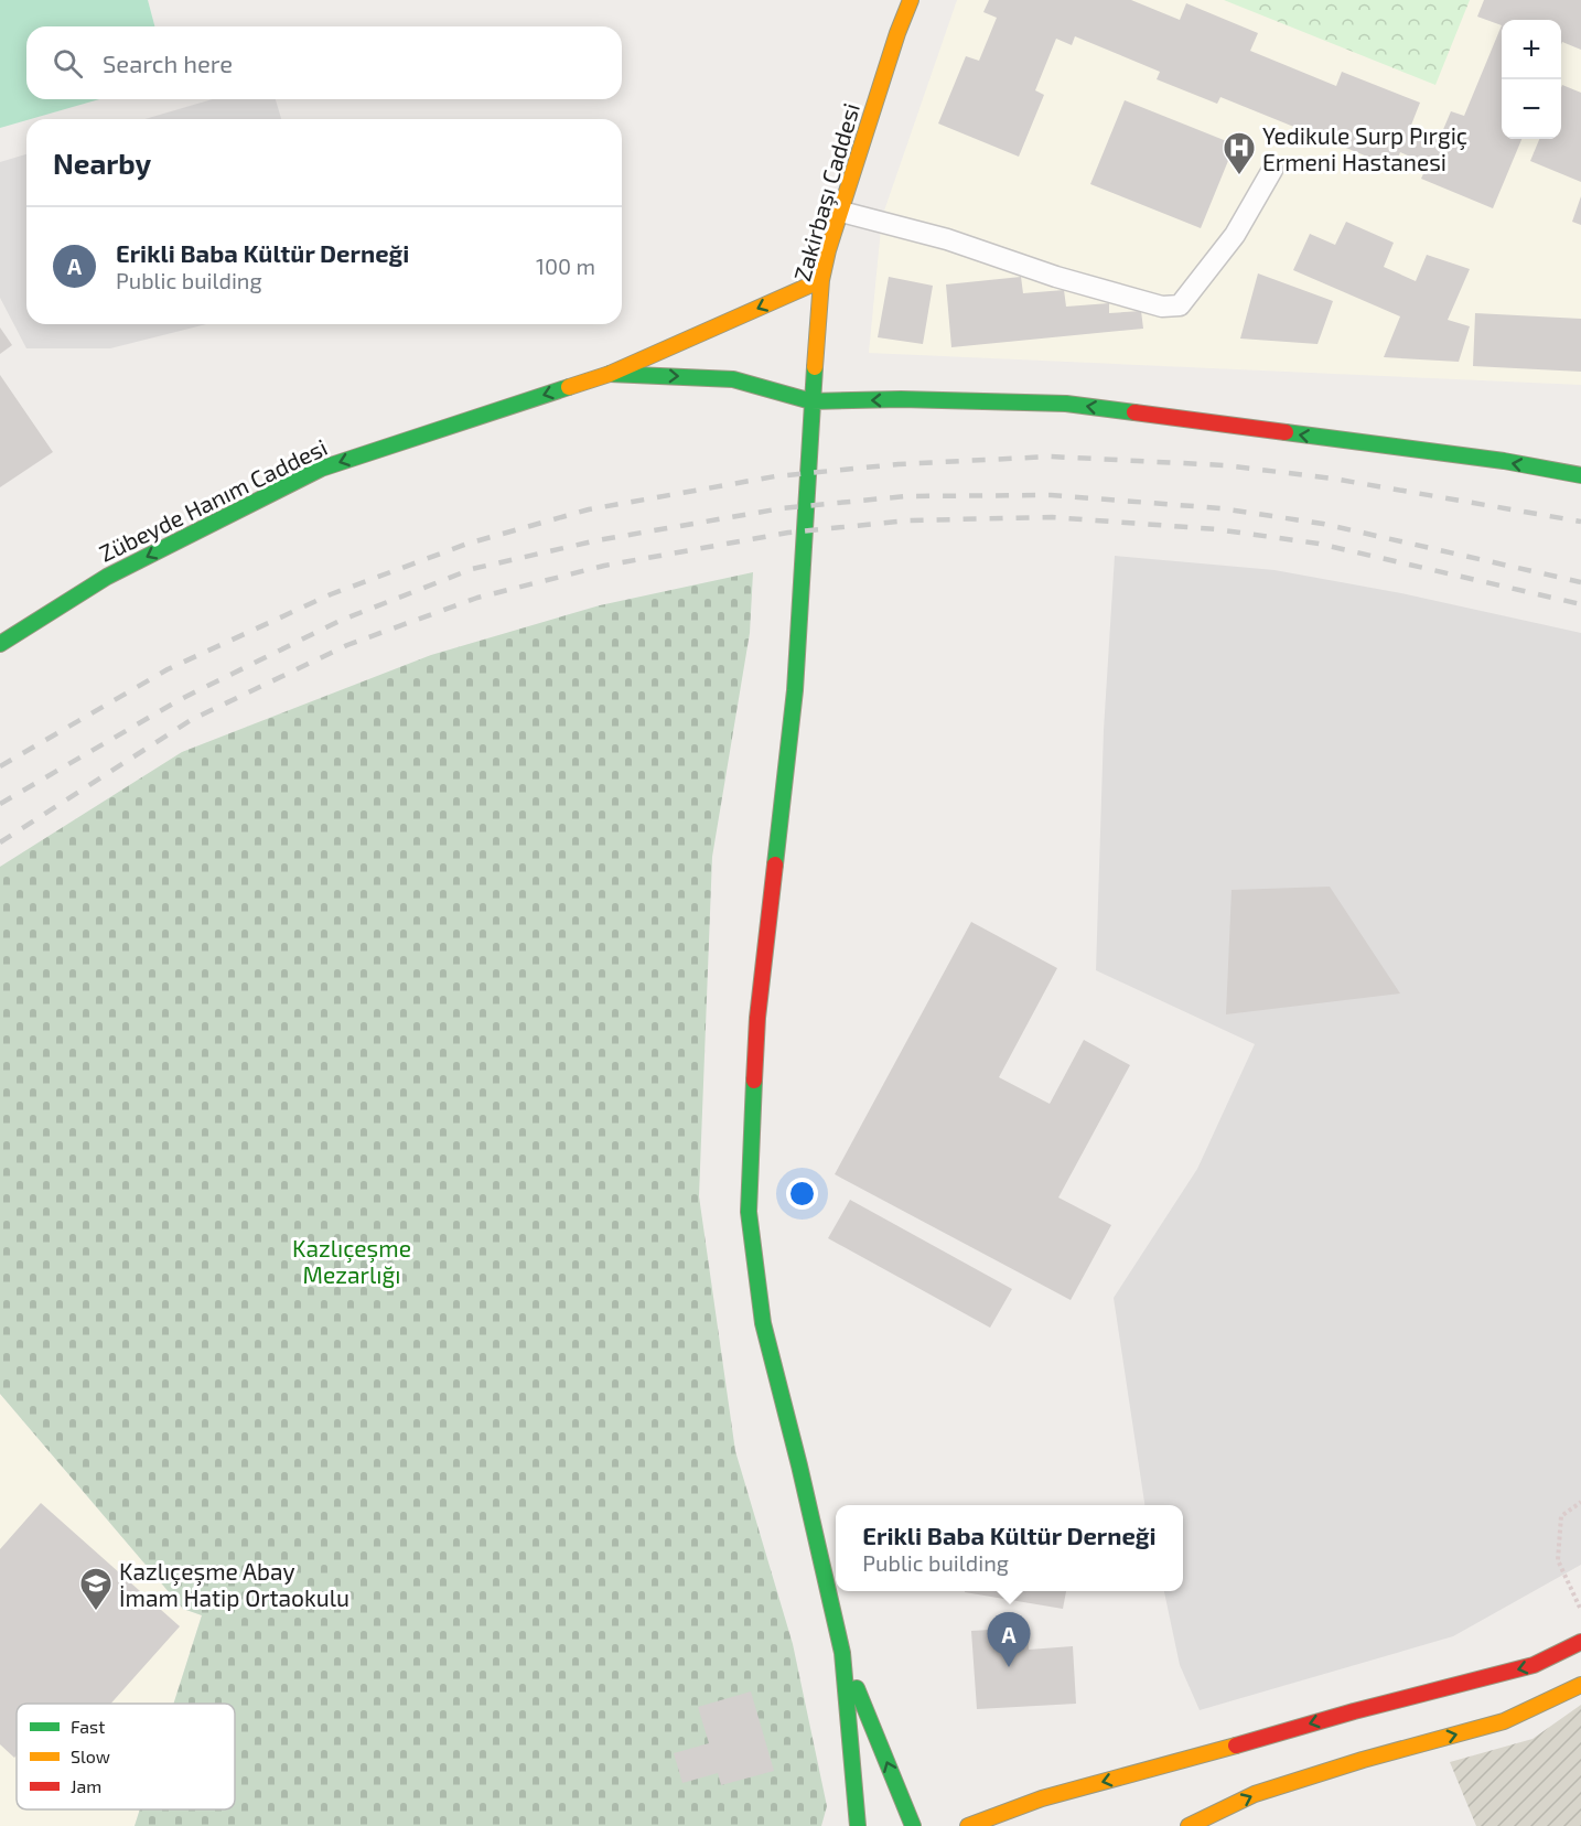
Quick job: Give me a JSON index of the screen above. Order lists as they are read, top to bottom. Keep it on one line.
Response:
{"streets":{"street":["Zakirbaşı Caddesi","Zübeyde Hanım Caddesi"]},"one_way":["Zübeyde Hanım Caddesi"],"parks":["Kazlıçeşme Mezarlığı"],"places":{"hospital":["Yedikule Surp Pırgiç Ermeni Hastanesi"],"school or university":["Kazlıçeşme Abay İmam Hatip Ortaokulu"]},"legend":["Fast","Slow","Jam"],"page":{"map_buttons":["+","−"],"search":"Search here","heading":"Nearby","list":[{"mark":"A","name":"Erikli Baba Kültür Derneği","note":"Public building","value":"100 m"}],"popup":["Erikli Baba Kültür Derneği","Public building"],"pins":"A"}}
